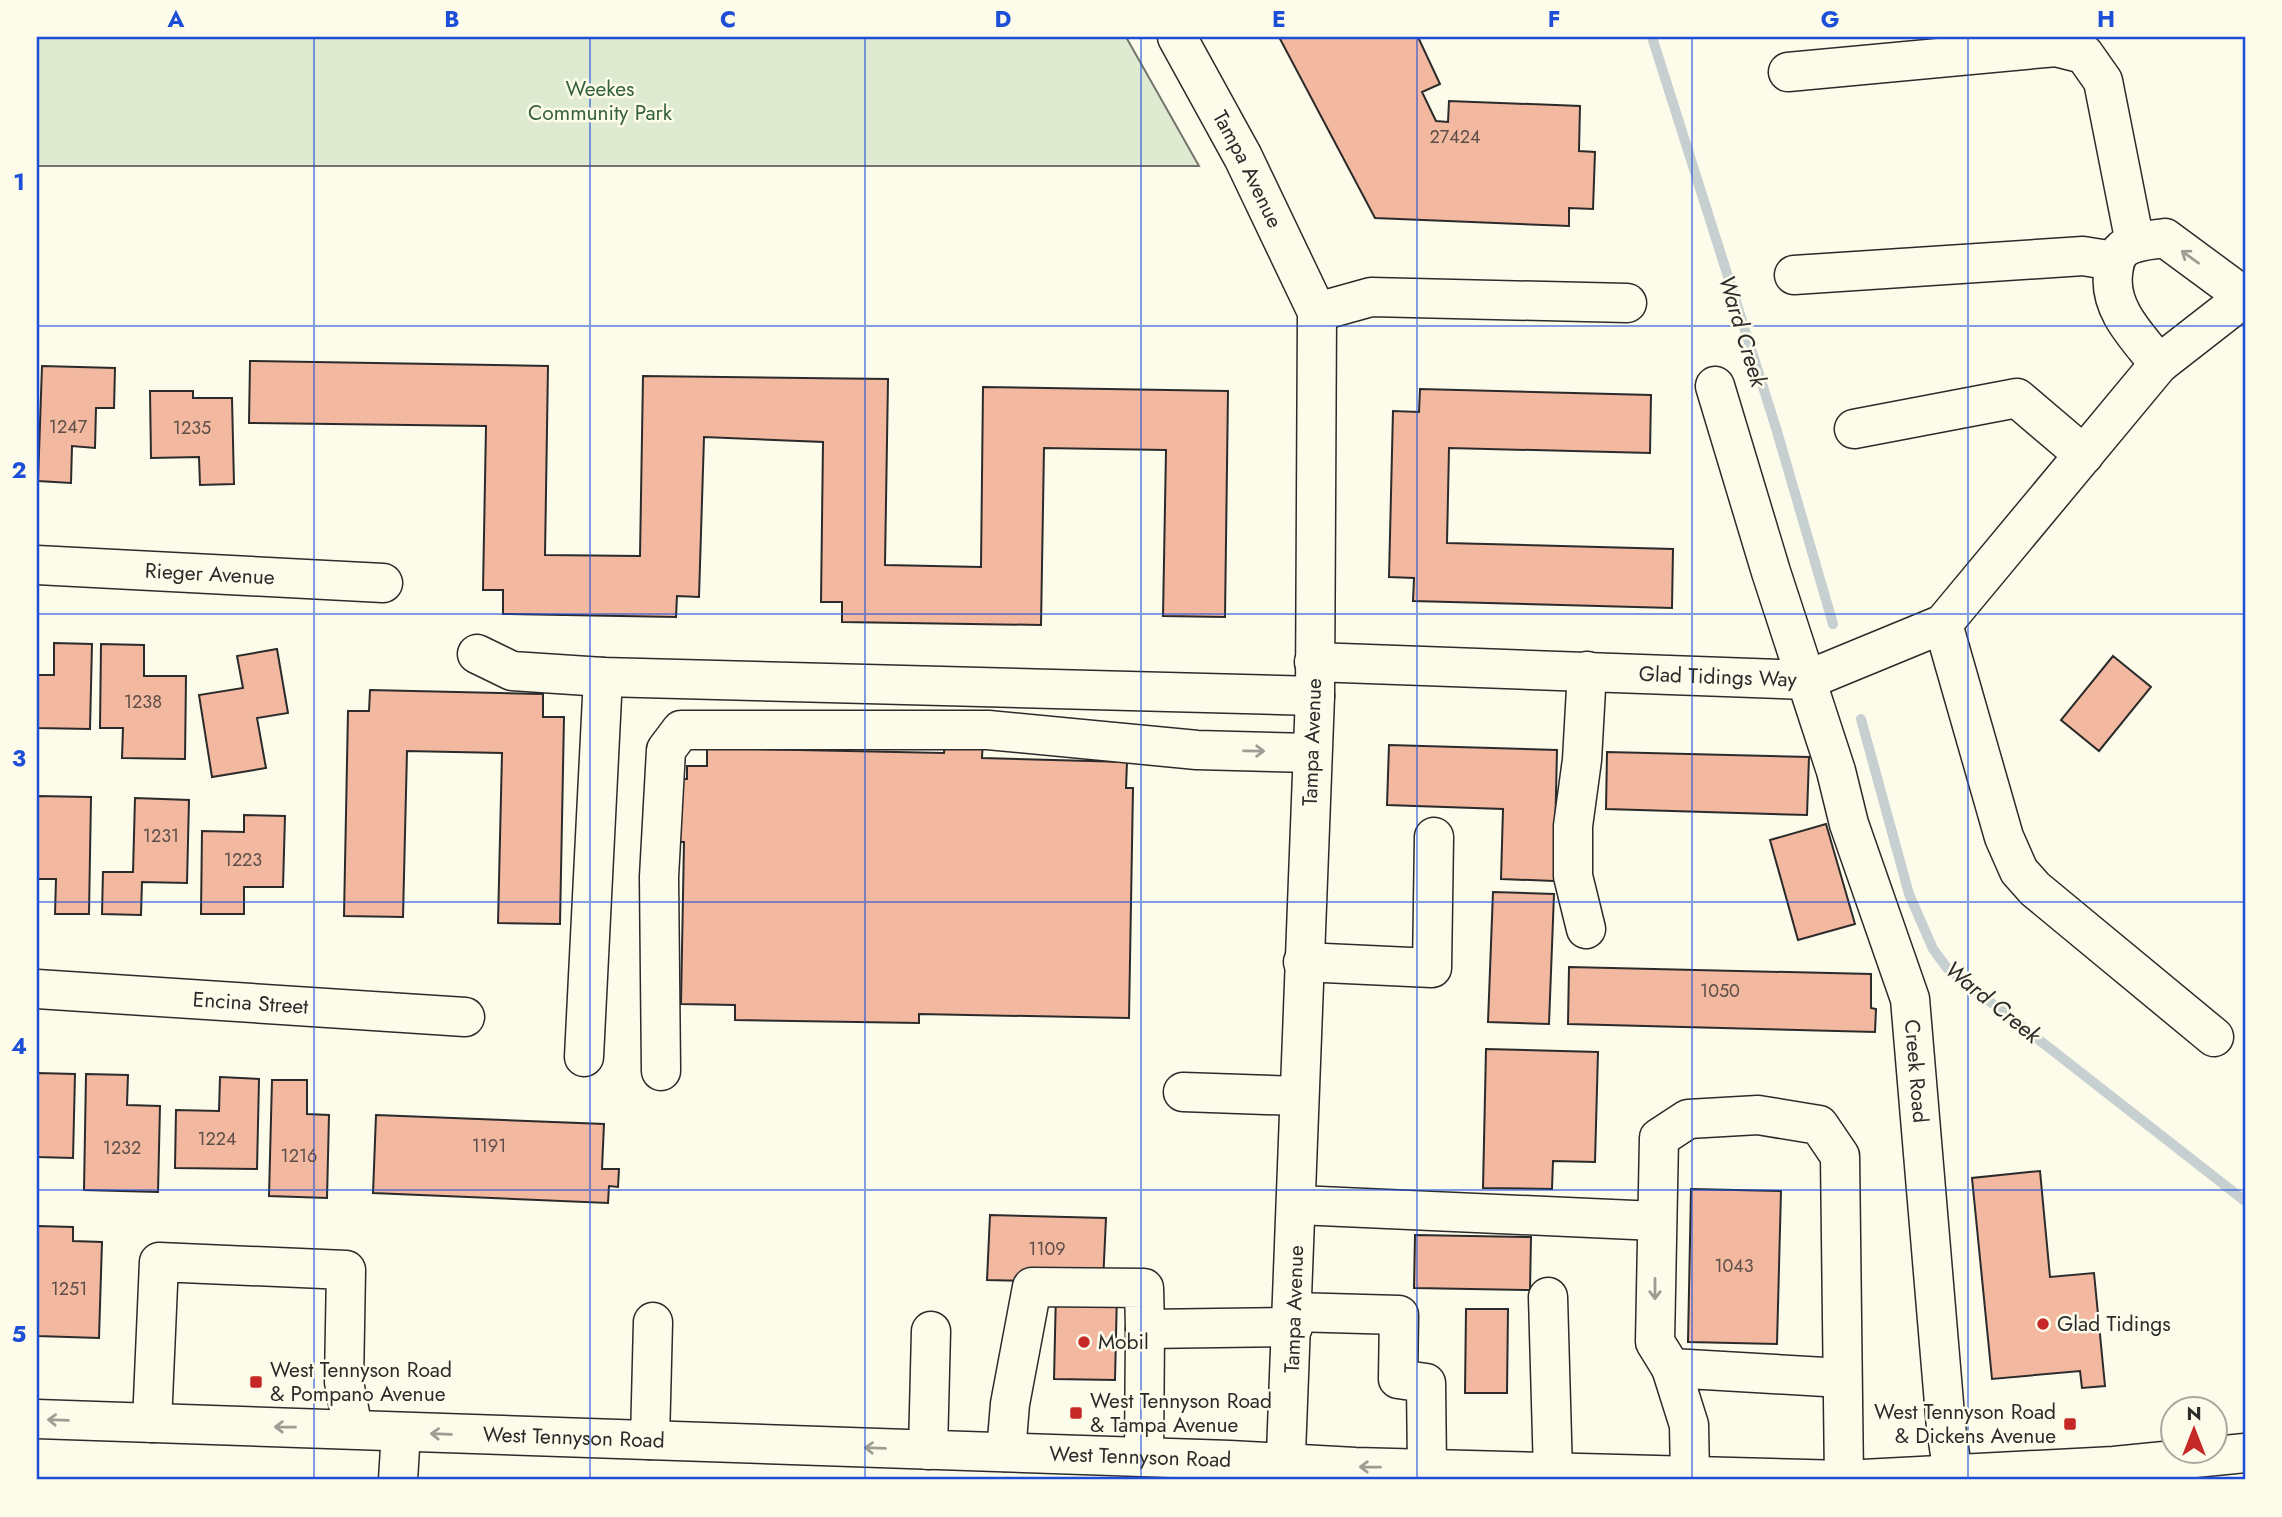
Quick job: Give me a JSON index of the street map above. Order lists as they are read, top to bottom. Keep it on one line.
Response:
{"streets":{"street":["Tampa Avenue","Rieger Avenue","Glad Tidings Way","Encina Street","Creek Road","West Tennyson Road"]},"crossings":[["Tampa Avenue","Glad Tidings Way"],["Tampa Avenue","West Tennyson Road"],["Glad Tidings Way","Creek Road"],["Creek Road","West Tennyson Road"]],"one_way":["West Tennyson Road"],"water":["Ward Creek"],"parks":["Weekes Community Park"],"places":{"other":["Glad Tidings","Mobil"],"transit":["West Tennyson Road & Pompano Avenue","West Tennyson Road & Tampa Avenue","West Tennyson Road & Dickens Avenue"]},"house_numbers":["27424","1247","1235","1238","1231","1223","1050","1224","1191","1232","1216","1109","1043","1251"],"north":"top","grid":{"columns":["A","B","C","D","E","F","G","H"],"rows":["1","2","3","4","5"]}}
